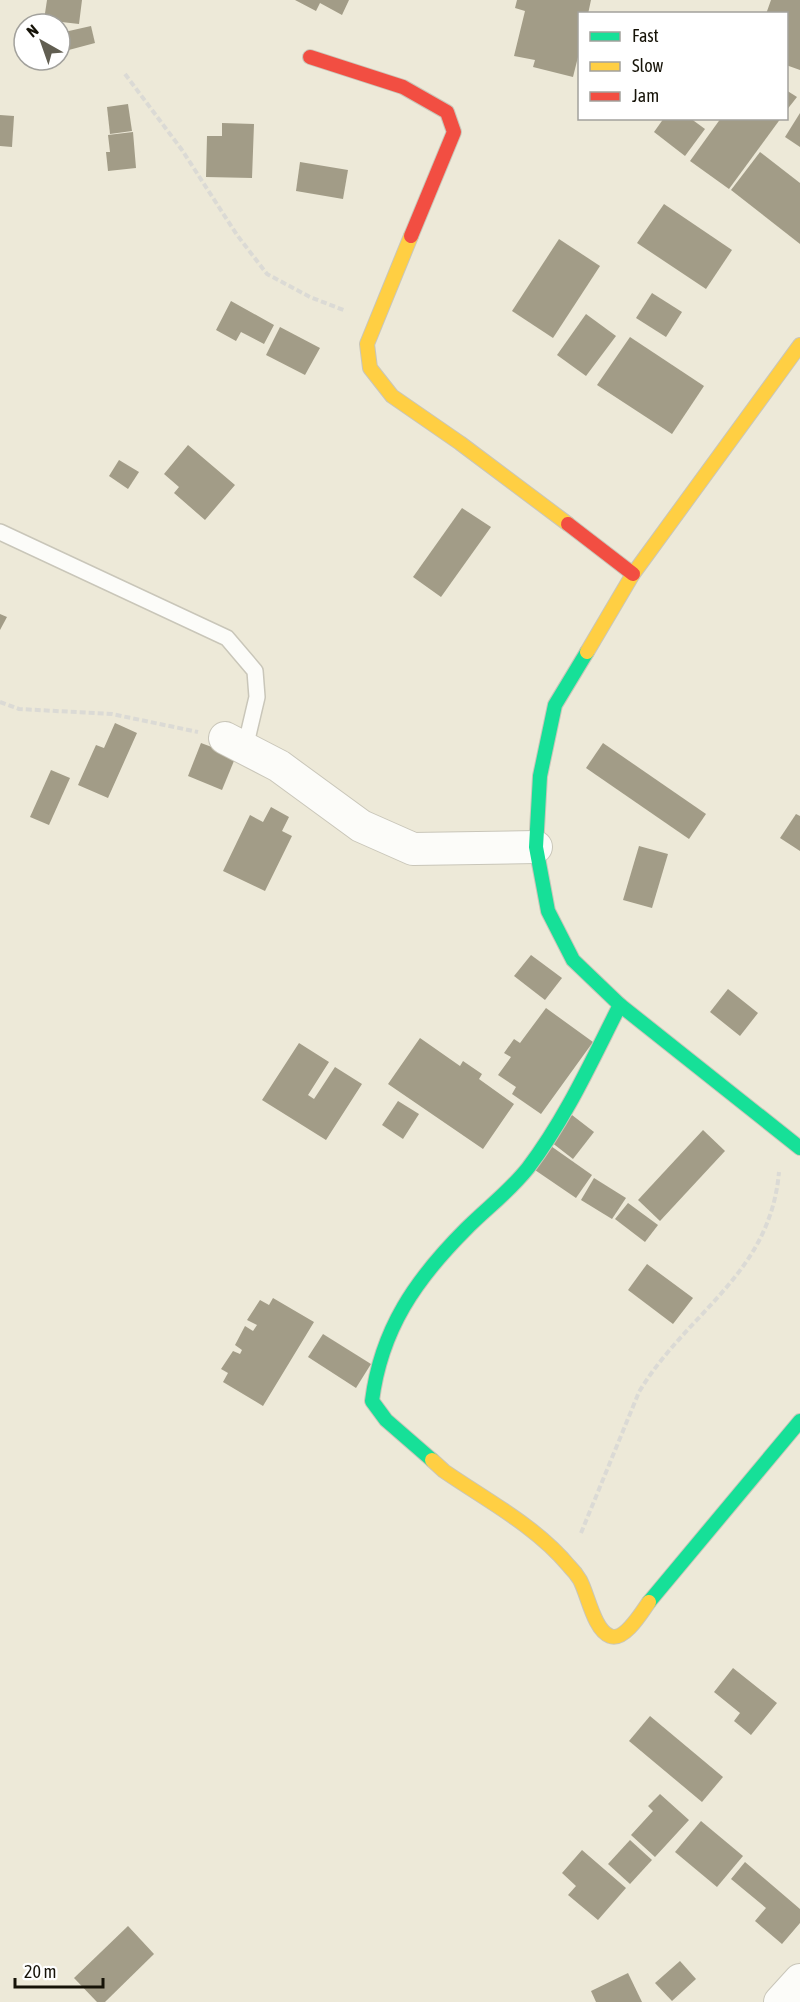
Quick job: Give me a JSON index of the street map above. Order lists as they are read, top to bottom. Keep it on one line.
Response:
{"legend":["Fast","Slow","Jam"],"scale_bar":"20 m","north":"top left"}
